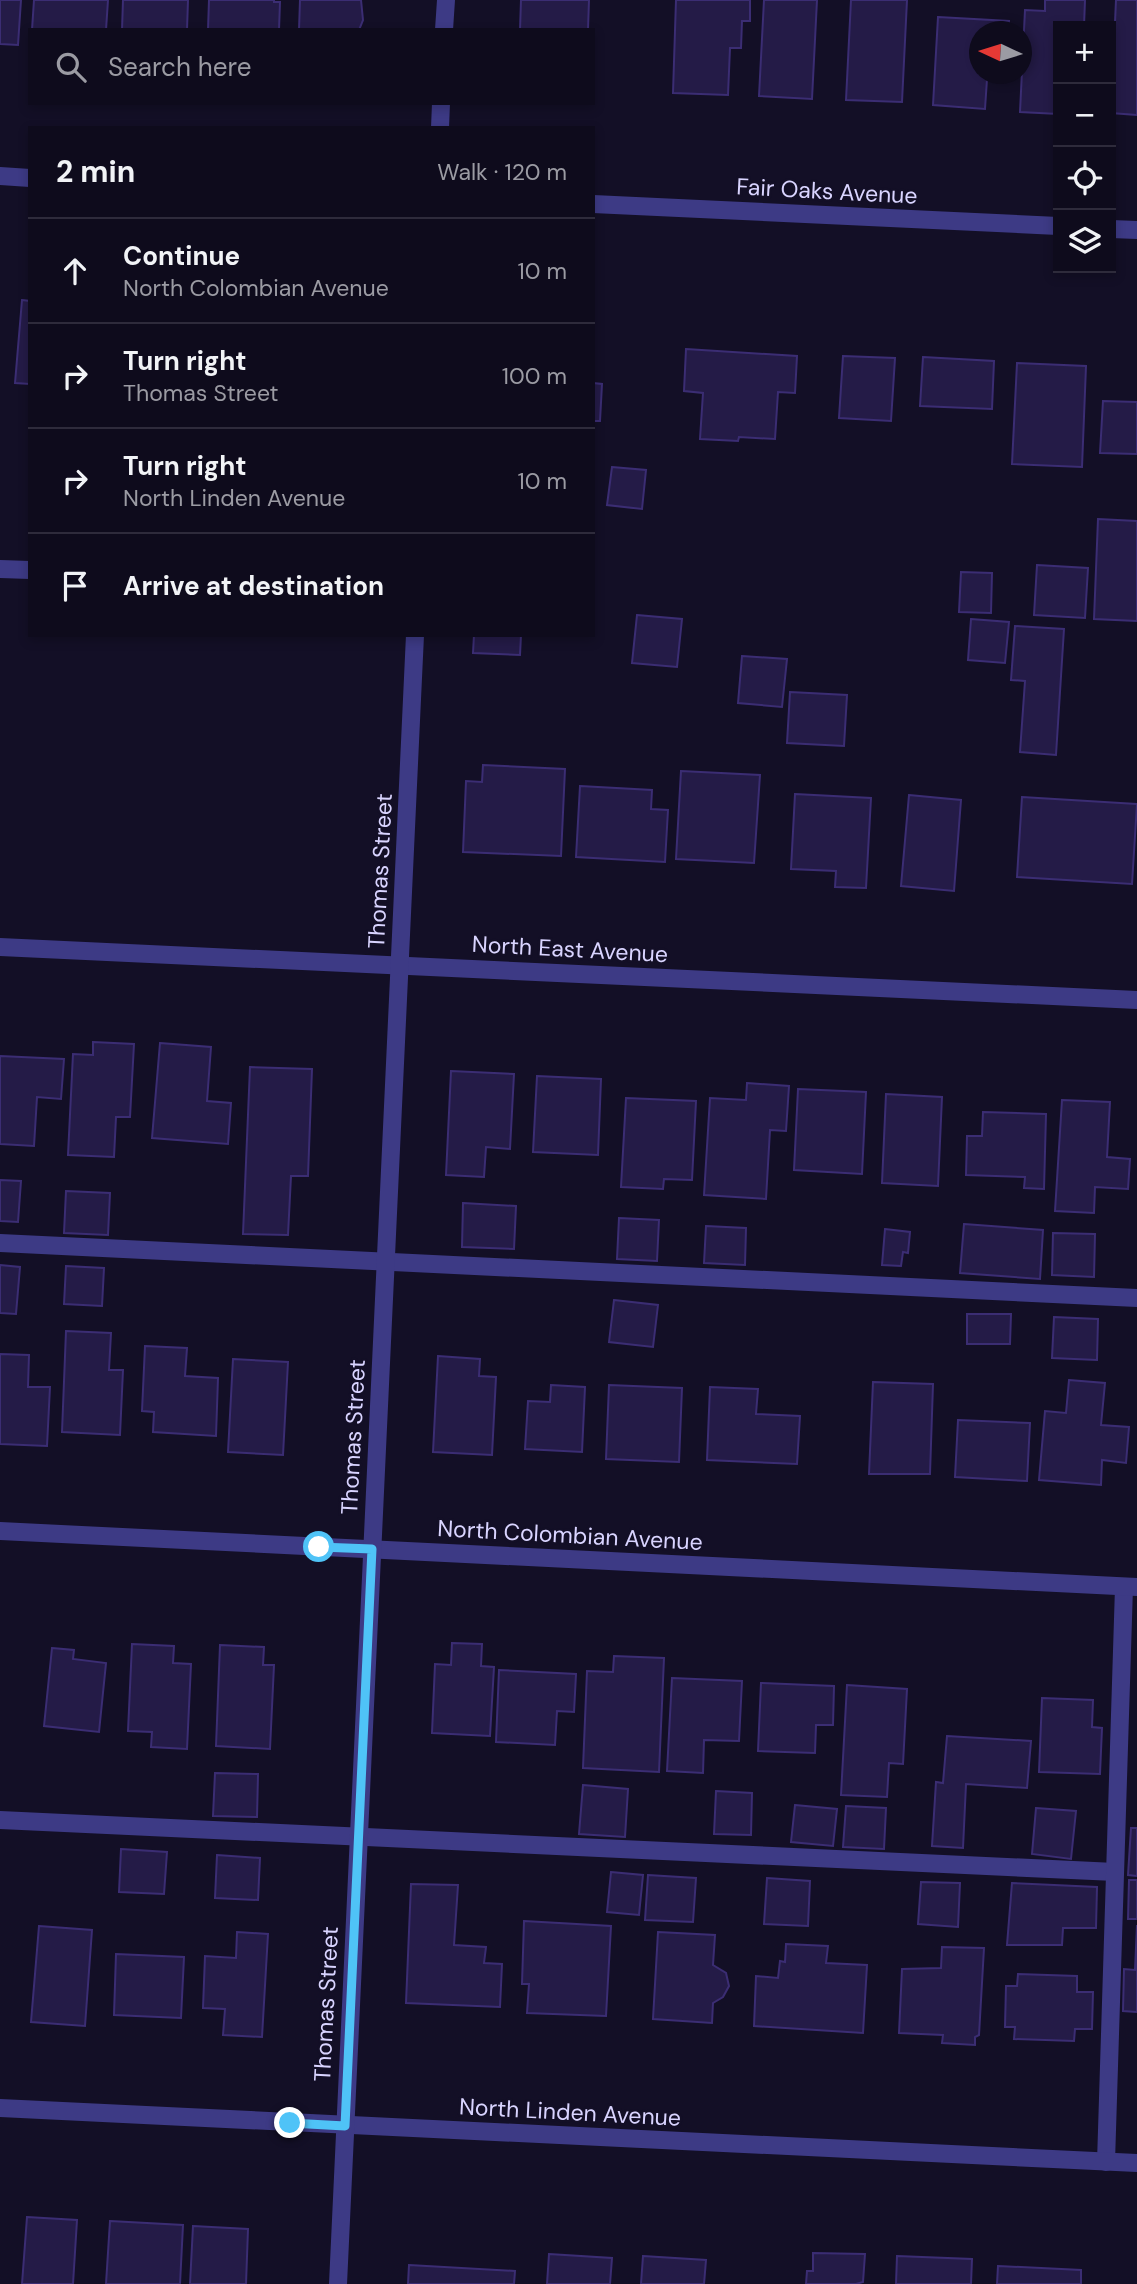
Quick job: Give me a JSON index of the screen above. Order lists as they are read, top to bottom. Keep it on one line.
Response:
{"streets":{"street":["Fair Oaks Avenue","Thomas Street","North East Avenue","North Colombian Avenue","North Linden Avenue"]},"crossings":[["Thomas Street","North East Avenue"],["Thomas Street","North Colombian Avenue"],["Thomas Street","North Linden Avenue"]],"north":"left","page":{"map_buttons":["+","−"],"search":"Search here","heading":["2 min","Walk · 120 m"],"list":[["Continue","North Colombian Avenue","10 m"],["Turn right","Thomas Street","100 m"],["Turn right","North Linden Avenue","10 m"],"Arrive at destination"]}}
